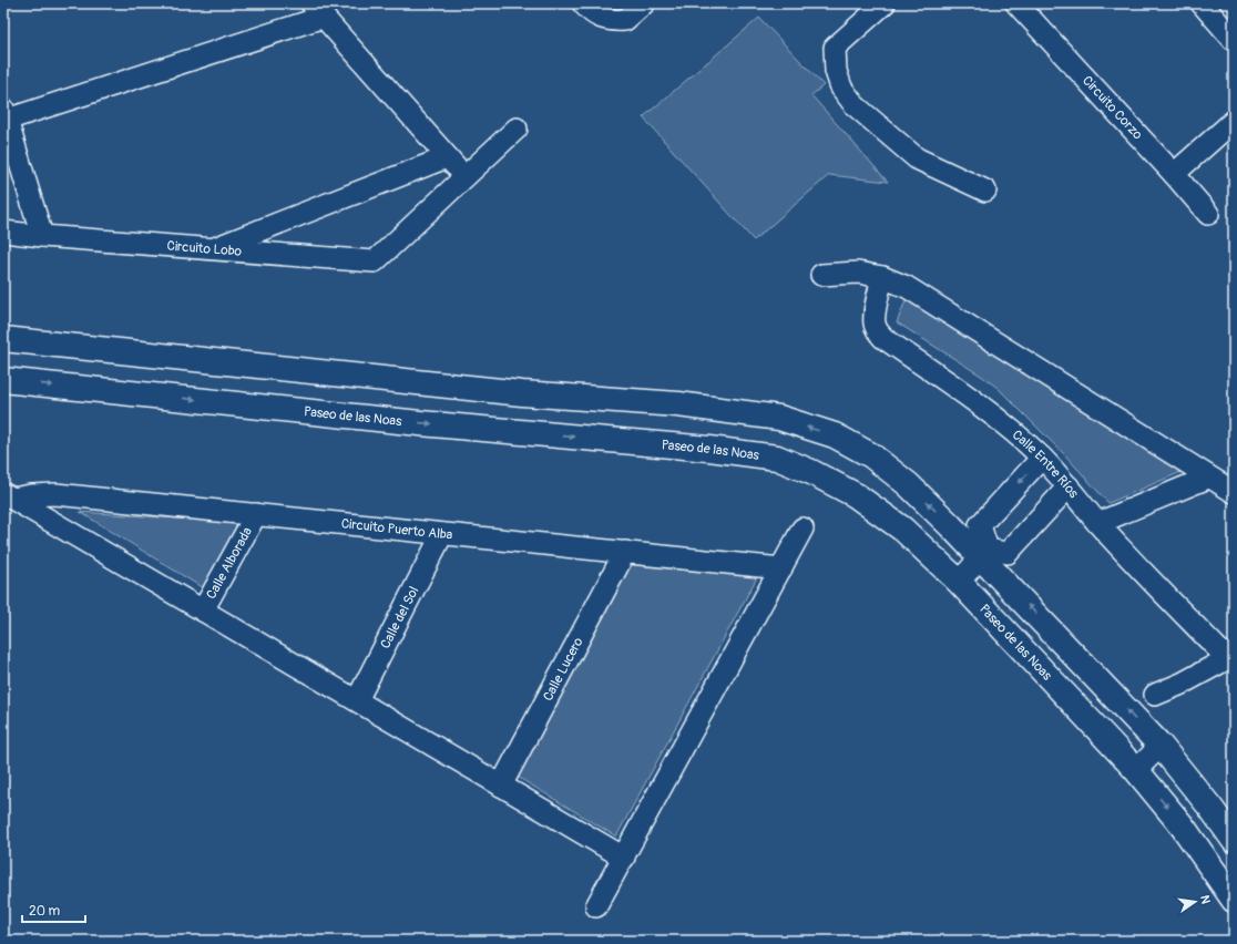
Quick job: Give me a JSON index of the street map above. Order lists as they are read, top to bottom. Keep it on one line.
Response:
{"streets":{"street":["Circuito Corzo","Circuito Lobo","Paseo de las Noas","Calle Entre Ríos","Circuito Puerto Alba","Calle Alborada","Calle del Sol","Calle Lucero"]},"crossings":[["Circuito Puerto Alba","Calle Alborada"],["Circuito Puerto Alba","Calle del Sol"],["Circuito Puerto Alba","Calle Lucero"]],"scale_bar":"20 m","north":"right"}
